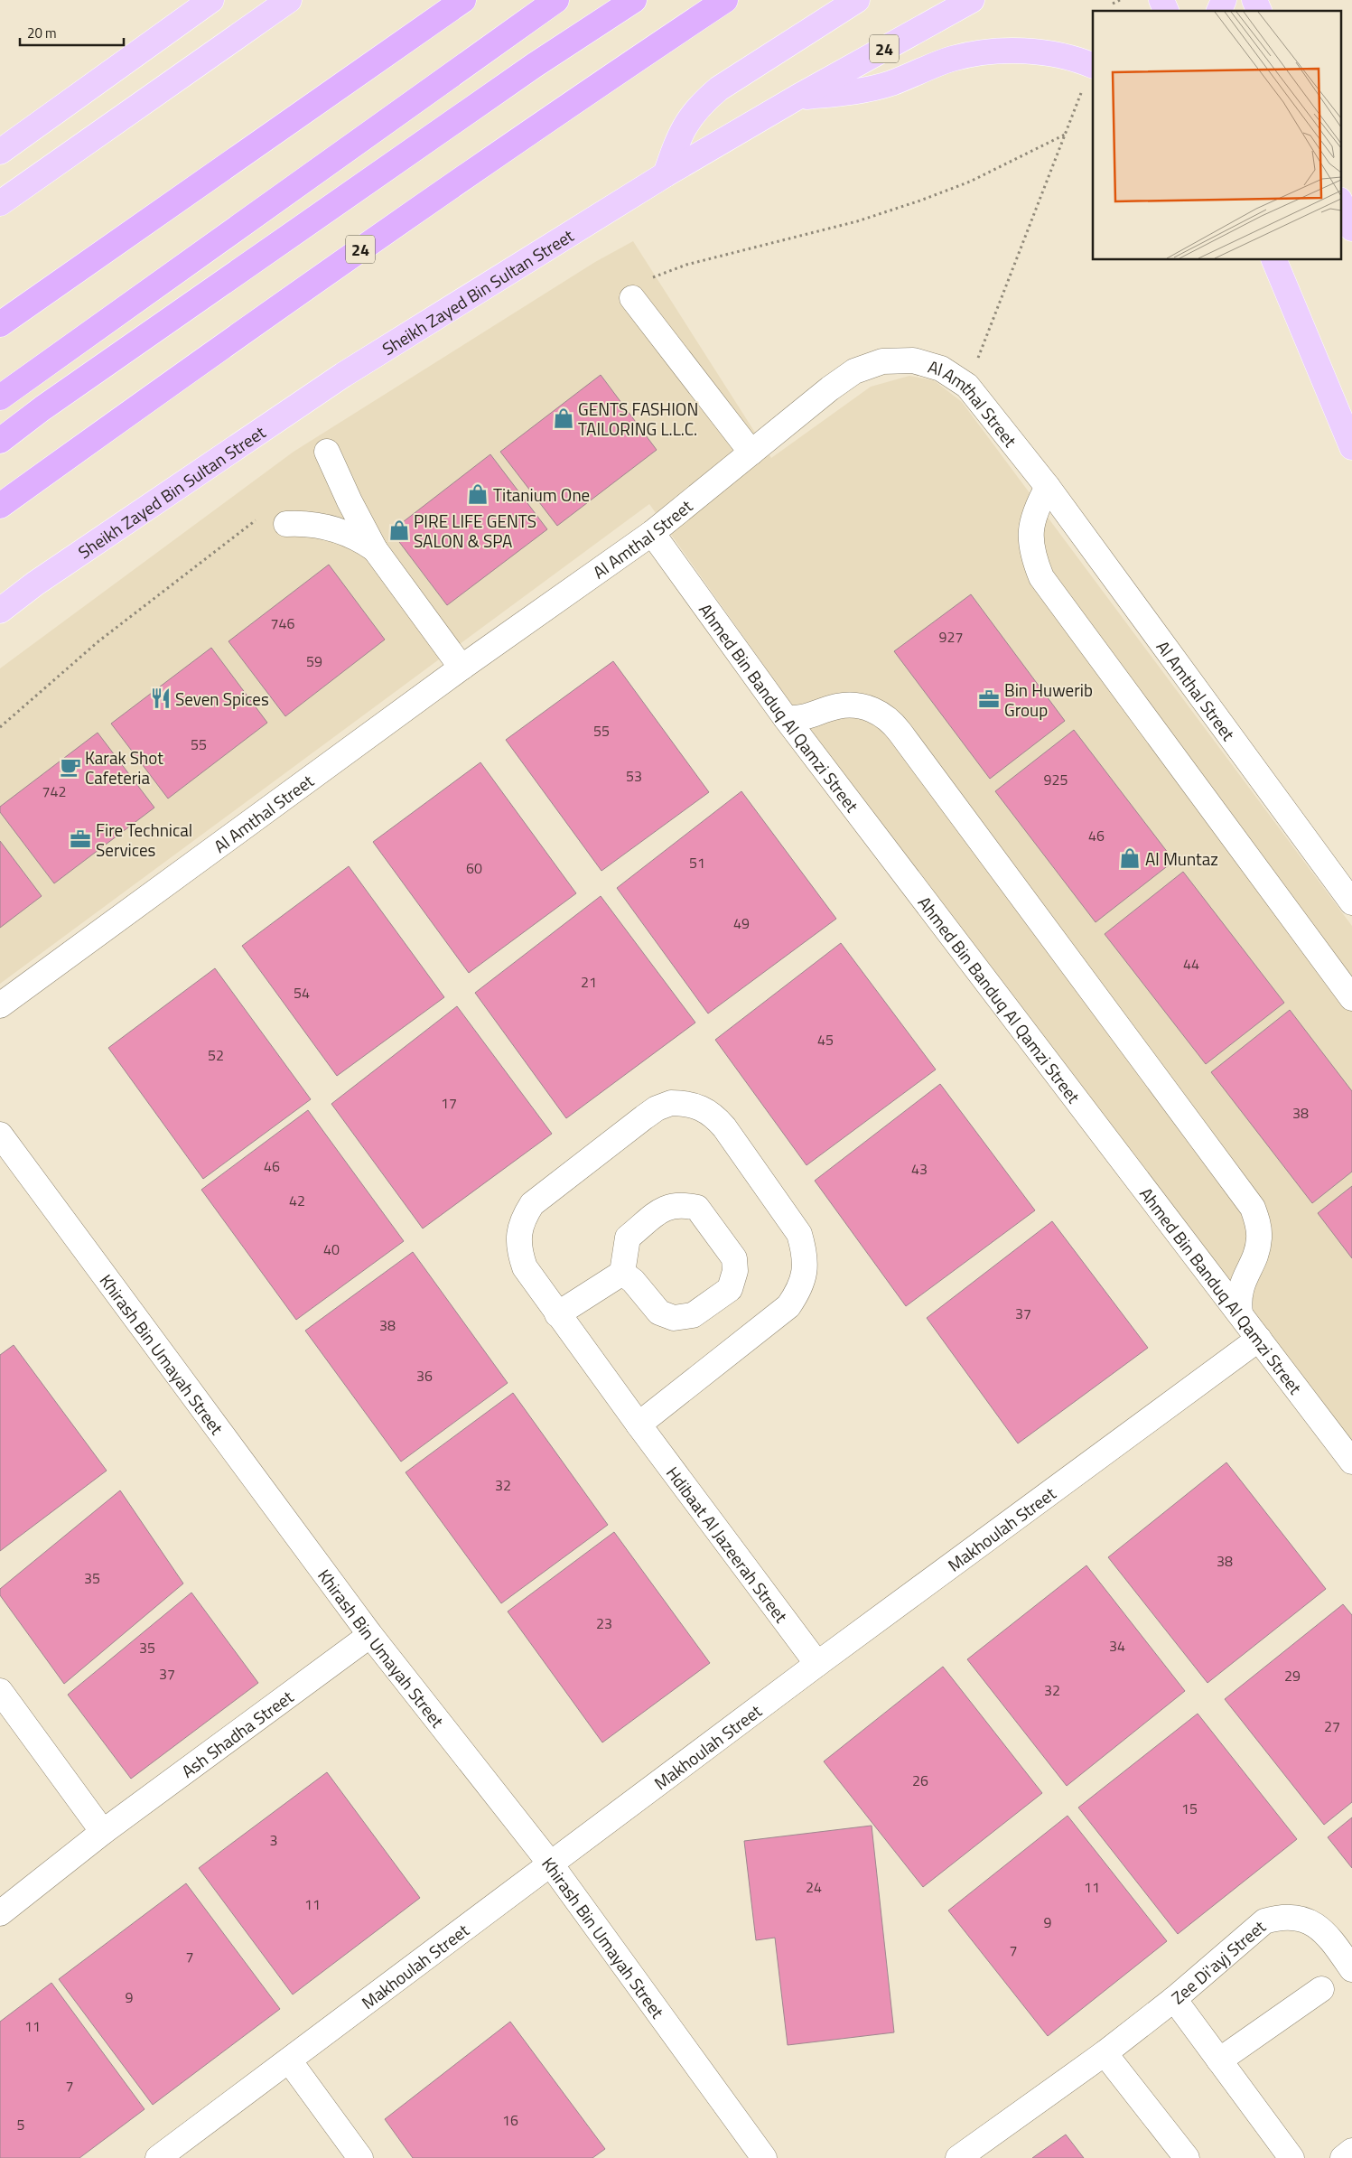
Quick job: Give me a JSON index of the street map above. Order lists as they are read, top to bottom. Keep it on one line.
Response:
{"streets":{"highway":["24"],"main road":["Sheikh Zayed Bin Sultan Street"],"street":["Al Amthal Street","Ahmed Bin Banduq Al Qamzi Street","Khirash Bin Umayah Street","Makhoulah Street","Hdibaat Al Jazeerah Street","Ash Shadha Street","Zee Di'ayj Street"]},"crossings":[["Al Amthal Street","Ahmed Bin Banduq Al Qamzi Street"],["Ahmed Bin Banduq Al Qamzi Street","Makhoulah Street"],["Khirash Bin Umayah Street","Makhoulah Street"],["Khirash Bin Umayah Street","Ash Shadha Street"],["Makhoulah Street","Hdibaat Al Jazeerah Street"]],"places":{"shop":["GENTS FASHION TAILORING L.L.C.","Titanium One","PIRE LIFE GENTS SALON & SPA","Al Muntaz"],"restaurant":["Seven Spices"],"office":["Bin Huwerib Group","Fire Technical Services"],"cafe":["Karak Shot Cafeteria"]},"house_numbers":["746","927","59","55","55","53","925","742","46","51","60","49","44","21","54","45","52","17","38","46","43","42","40","37","38","36","32","38","35","23","34","35","37","29","32","27","26","15","3","24","11","11","9","7","7","9","11","7","16","5"],"scale_bar":"20 m"}
